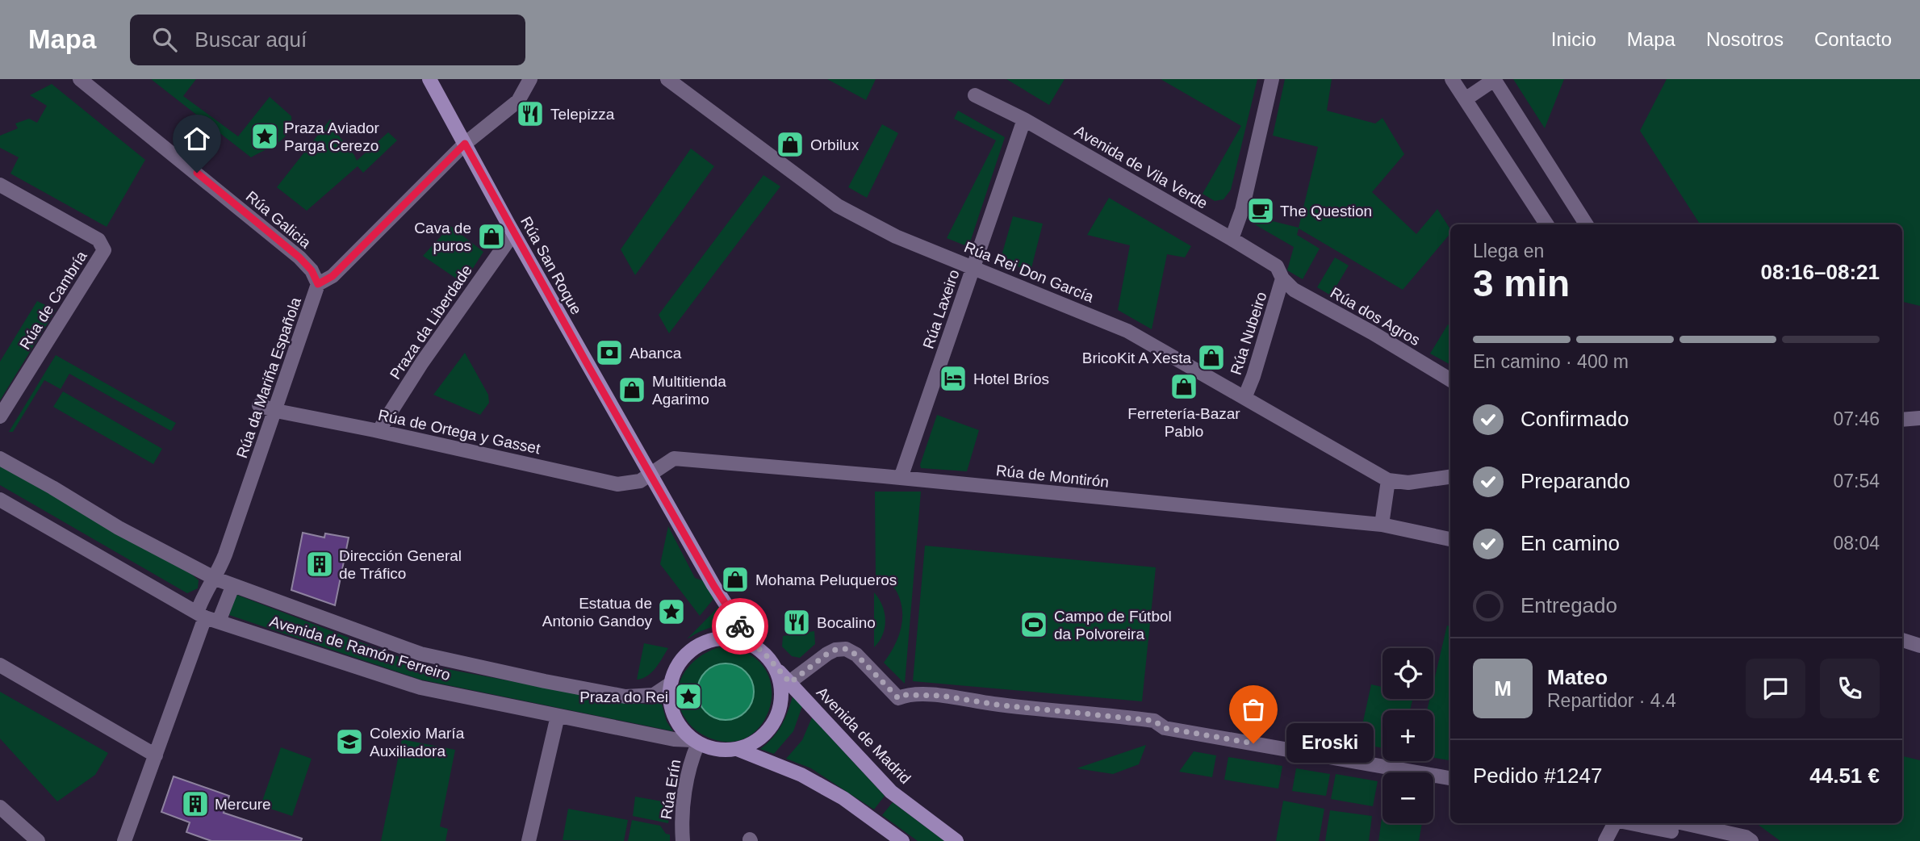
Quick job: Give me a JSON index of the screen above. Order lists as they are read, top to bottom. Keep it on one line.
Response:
{"streets":{"street":["Avenida de Vila Verde","Rúa Galicia","Rúa San Roque","Rúa Rei Don García","Rúa de Cambría","Rúa Laxeiro","Rúa dos Agros","Praza da Liberdade","Rúa Nubeiro","Rúa da Mariña Española","Rúa de Ortega y Gasset","Rúa de Montirón","Avenida de Ramón Ferreiro","Avenida de Madrid","Rúa Erín"]},"crossings":[["Avenida de Vila Verde","Rúa Laxeiro"],["Avenida de Vila Verde","Rúa dos Agros"],["Avenida de Vila Verde","Rúa Nubeiro"],["Rúa Galicia","Rúa da Mariña Española"],["Rúa San Roque","Praza da Liberdade"],["Rúa San Roque","Rúa da Mariña Española"],["Rúa San Roque","Rúa de Ortega y Gasset"],["Rúa San Roque","Rúa de Montirón"],["Rúa Rei Don García","Rúa Laxeiro"],["Rúa Rei Don García","Rúa Nubeiro"],["Rúa Laxeiro","Rúa de Montirón"],["Rúa dos Agros","Rúa Nubeiro"],["Praza da Liberdade","Rúa de Ortega y Gasset"],["Rúa da Mariña Española","Rúa de Ortega y Gasset"],["Rúa da Mariña Española","Avenida de Ramón Ferreiro"],["Rúa de Ortega y Gasset","Rúa de Montirón"],["Avenida de Ramón Ferreiro","Avenida de Madrid"],["Avenida de Ramón Ferreiro","Rúa Erín"],["Avenida de Madrid","Rúa Erín"]],"places":{"restaurant":["Telepizza","Bocalino"],"place":["Praza Aviador Parga Cerezo","Estatua de Antonio Gandoy","Praza do Rei"],"shop":["Orbilux","Cava de puros","BricoKit A Xesta","Ferretería-Bazar Pablo","Multitienda Agarimo","Mohama Peluqueros"],"cafe":["The Question"],"bank":["Abanca"],"hotel":["Hotel Bríos"],"building":["Dirección General de Tráfico","Mercure"],"sports":["Campo de Fútbol da Polvoreira"],"school or university":["Colexio María Auxiliadora"],"other":["Eroski"]},"page":{"header":"Mapa","search":"Buscar aquí","nav":["Inicio","Mapa","Nosotros","Contacto"],"heading":["3 min","Llega en","08:16–08:21"],"panel":["Mateo","Repartidor · 4.4","Pedido #1247","44.51 €"],"bar":"En camino · 400 m","list":[["Confirmado","07:46"],["Preparando","07:54"],["En camino","08:04"],"Entregado"],"map_buttons":["+","−"],"round":"M","bubble":"Eroski"}}
